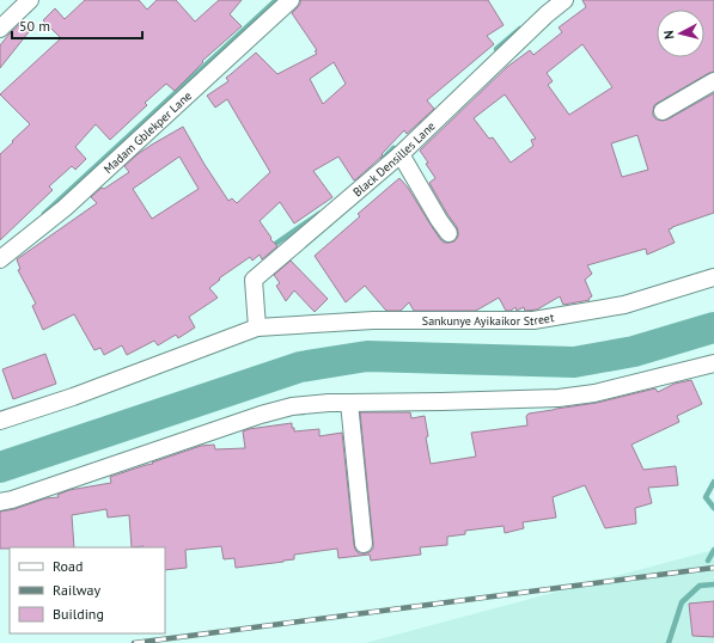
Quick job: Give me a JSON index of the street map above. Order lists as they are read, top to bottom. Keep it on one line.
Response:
{"streets":{"street":["Madam Gblekper Lane","Black Densilles Lane","Sankunye Ayikaikor Street"]},"crossings":[["Black Densilles Lane","Sankunye Ayikaikor Street"]],"legend":["Road","Railway","Building"],"scale_bar":"50 m","north":"left"}
